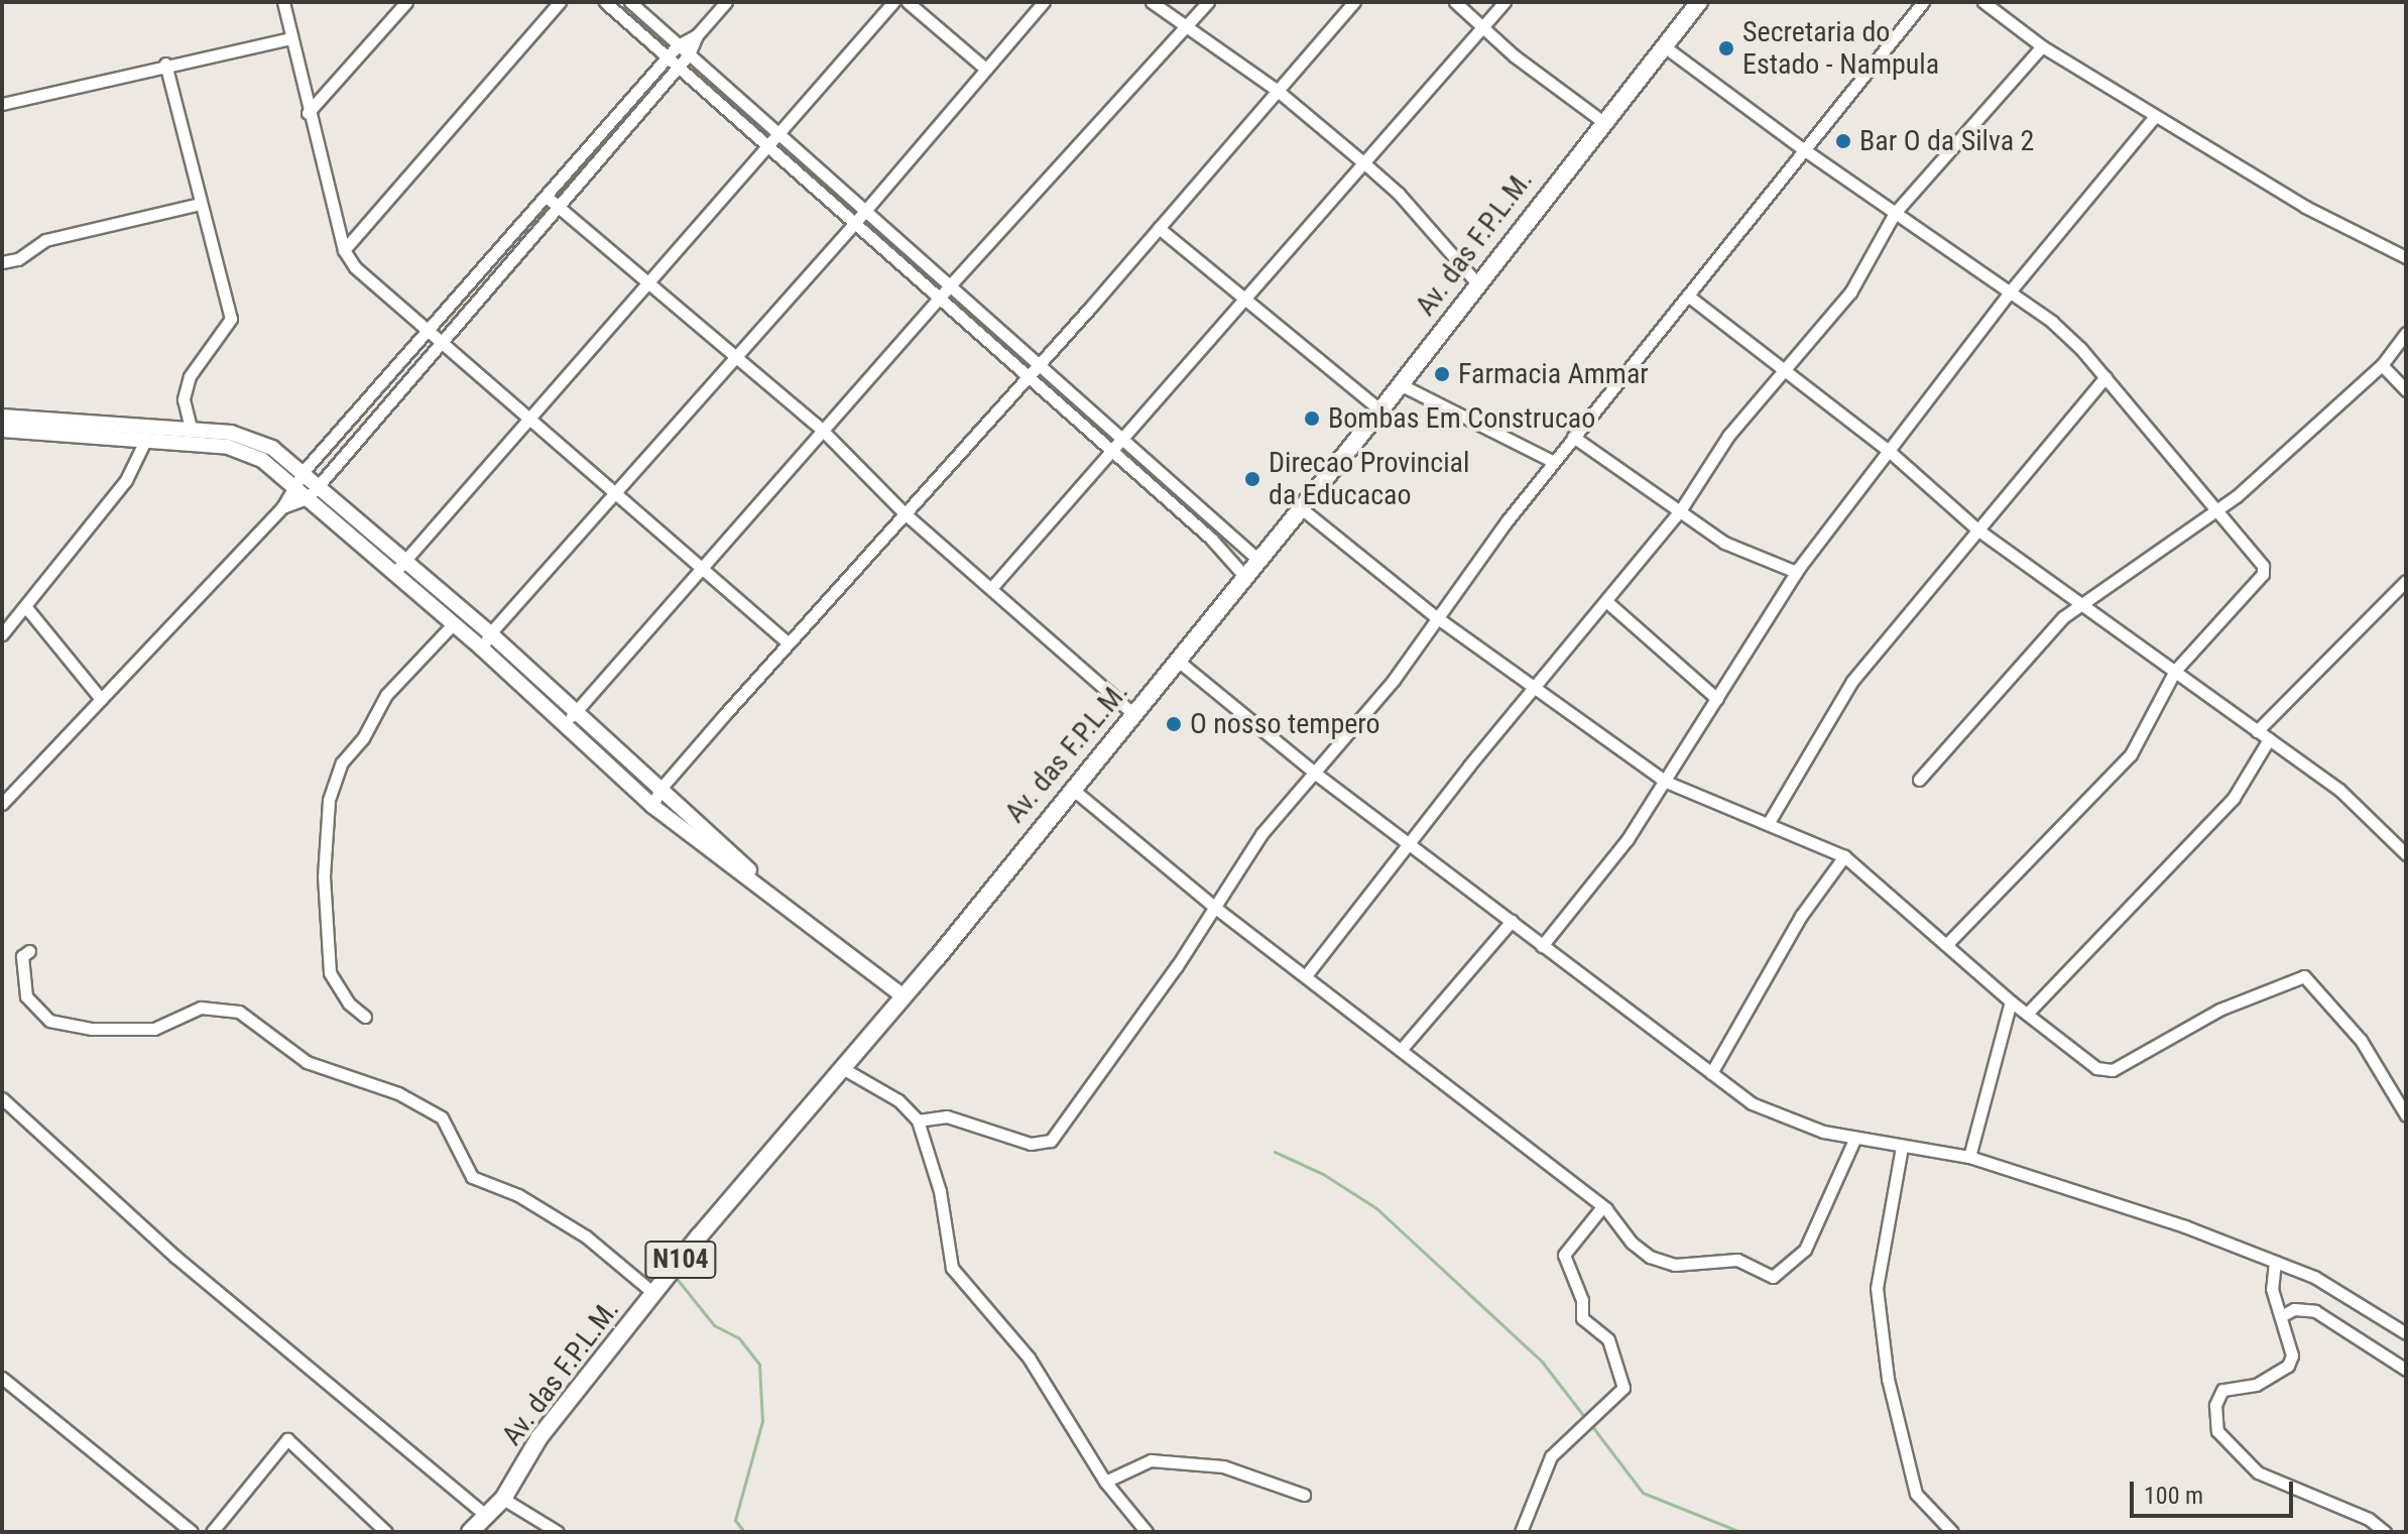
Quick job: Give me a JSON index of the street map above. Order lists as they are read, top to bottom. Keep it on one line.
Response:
{"streets":{"main road":["Av. das F.P.L.M.","N104"]},"places":["Secretaria do Estado - Nampula","Bar O da Silva 2","Farmacia Ammar","Bombas Em Construcao","Direcao Provincial da Educacao","O nosso tempero"],"scale_bar":"100 m"}
